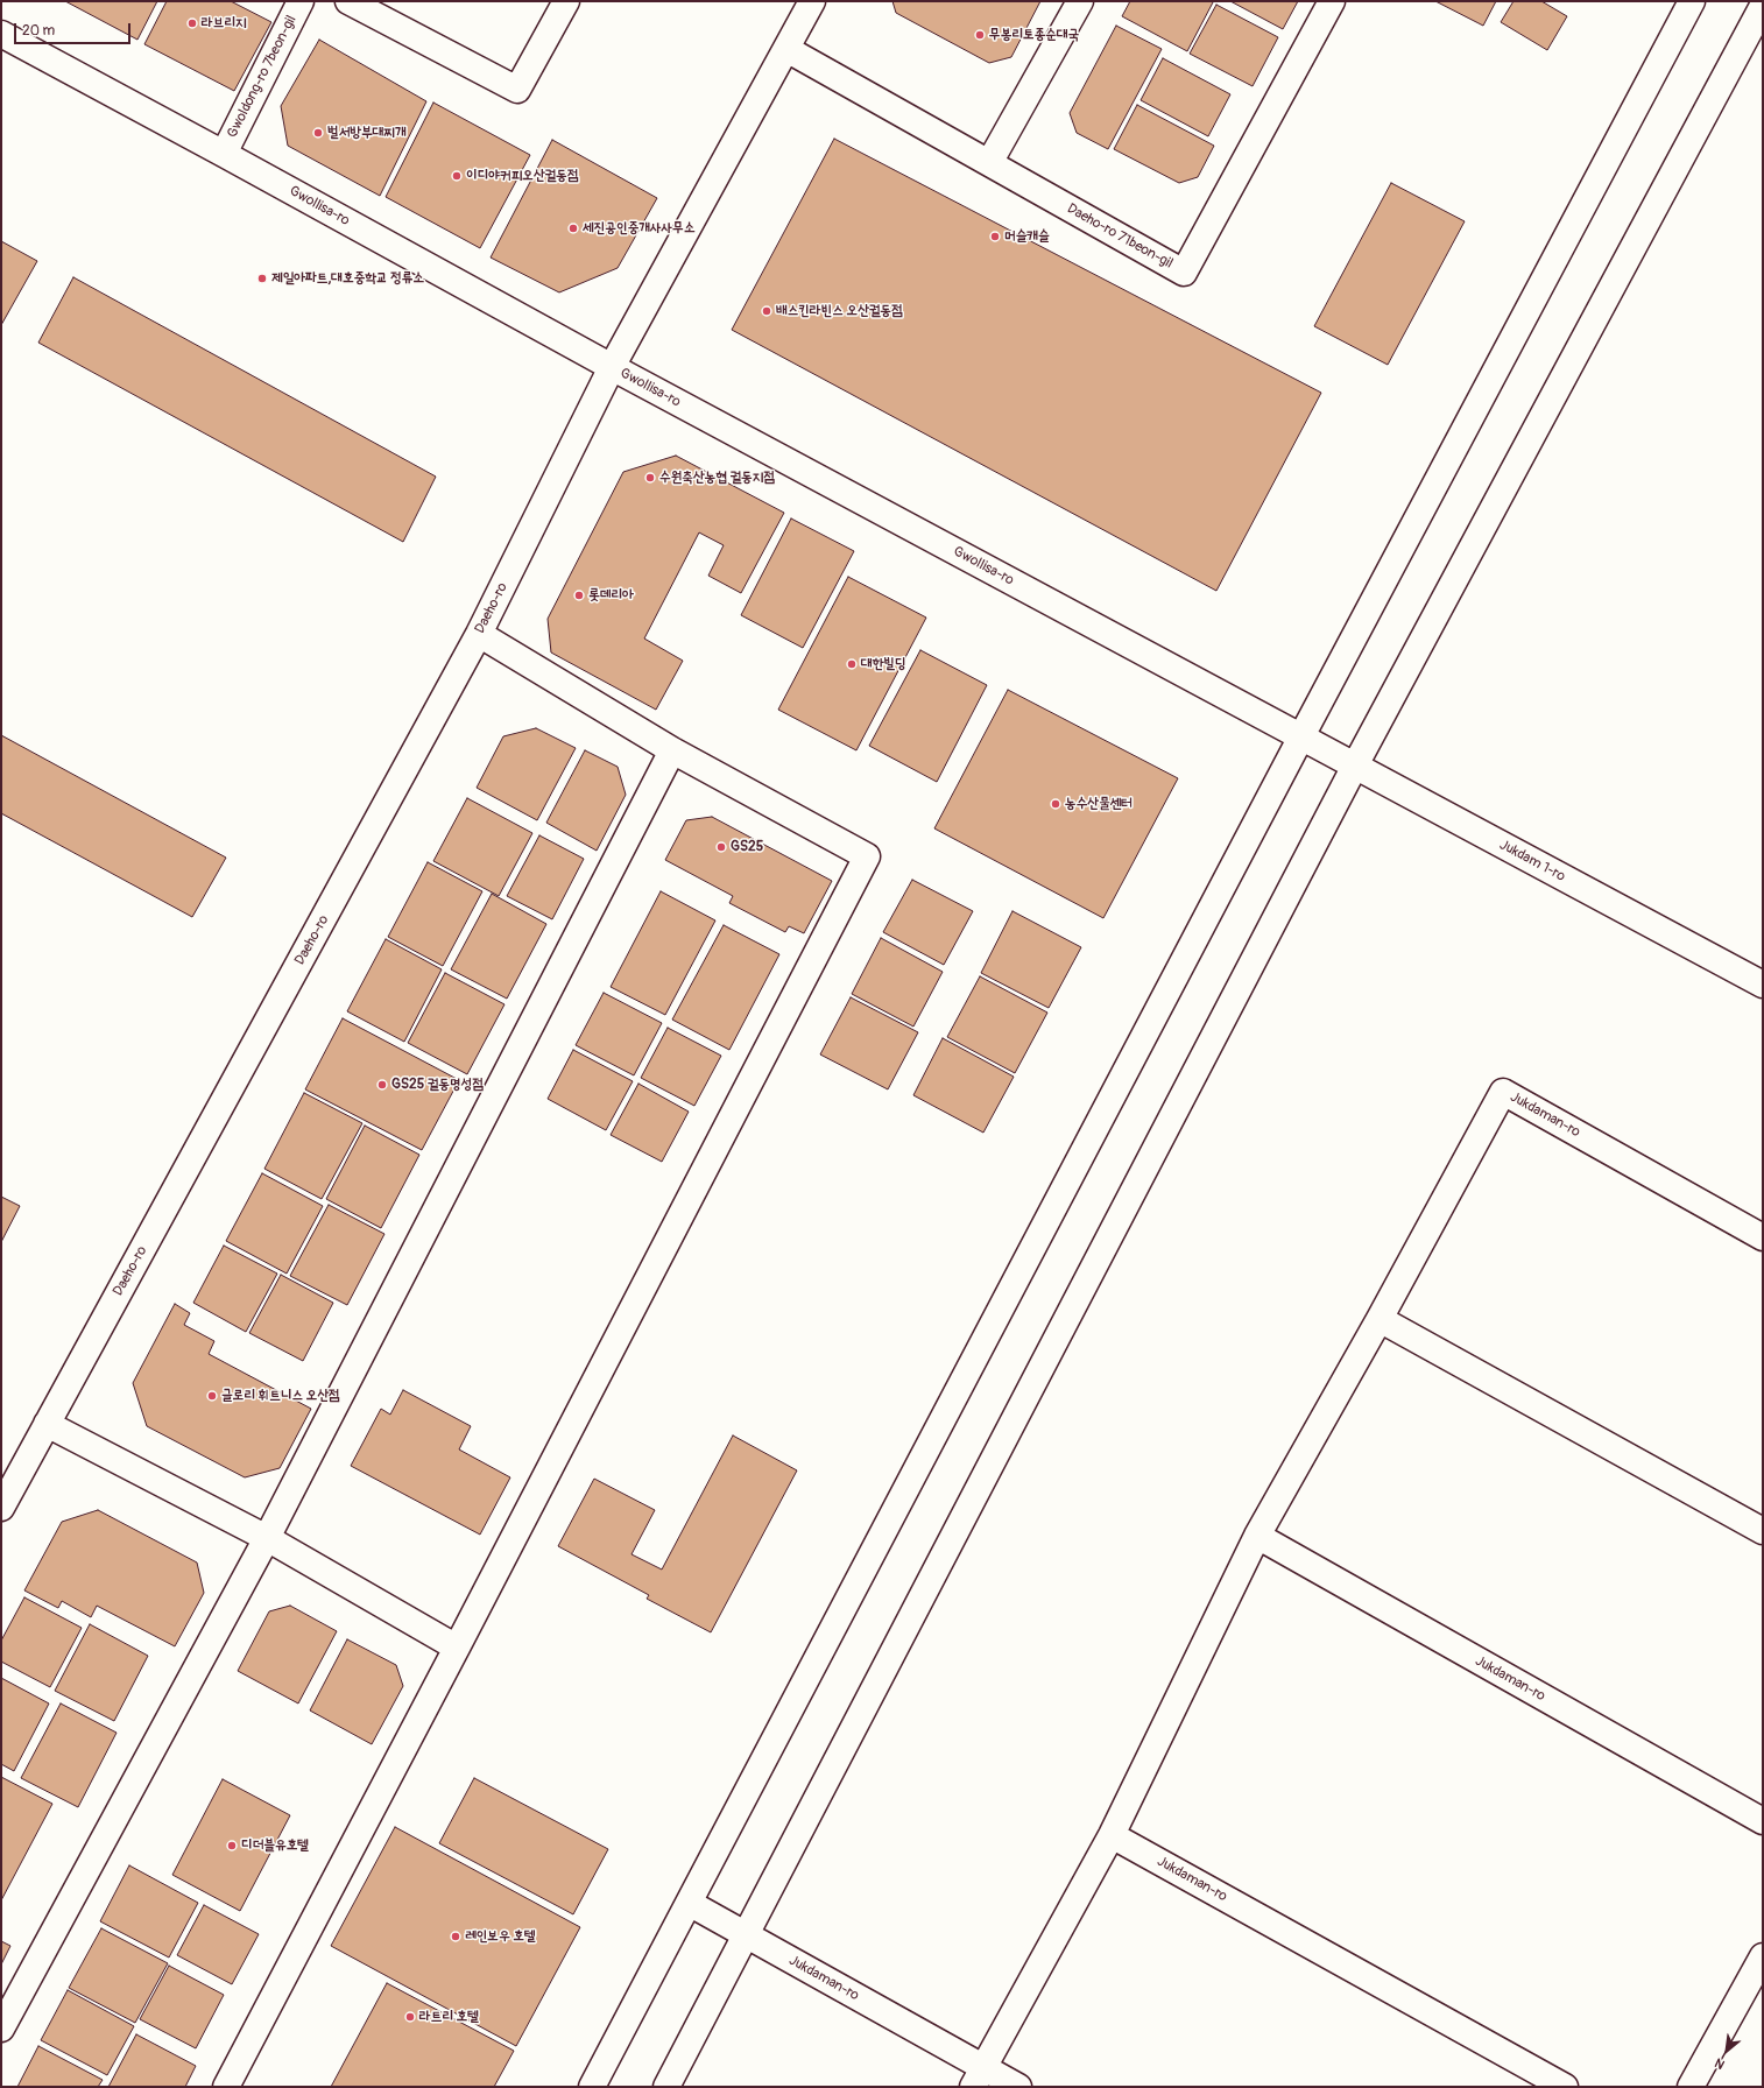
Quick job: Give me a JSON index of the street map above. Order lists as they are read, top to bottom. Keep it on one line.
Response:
{"streets":{"street":["Gwoldong-ro 7beon-gil","Gwollisa-ro","Daeho-ro 71beon-gil","Daeho-ro","Jukdam 1-ro","Jukdaman-ro"]},"crossings":[["Gwoldong-ro 7beon-gil","Gwollisa-ro"],["Gwollisa-ro","Daeho-ro"],["Gwollisa-ro","Jukdam 1-ro"],["Daeho-ro 71beon-gil","Daeho-ro"]],"places":["라브리지","무봉리토종순대국","벌서방부대찌개","이디야커피오산궐동점","세진공인중개사사무소","머슬캐슬","제일아파트,대호중학교 정류소","배스킨라빈스 오산궐동점","수원축산농협 궐동지점","롯데리아","대한빌딩","농수산물센터","GS25","GS25 궐동명성점","글로리 휘트니스 오산점","디더블유호텔","레인보우 호텔","라트리 호텔"],"scale_bar":"20 m","north":"bottom left"}
